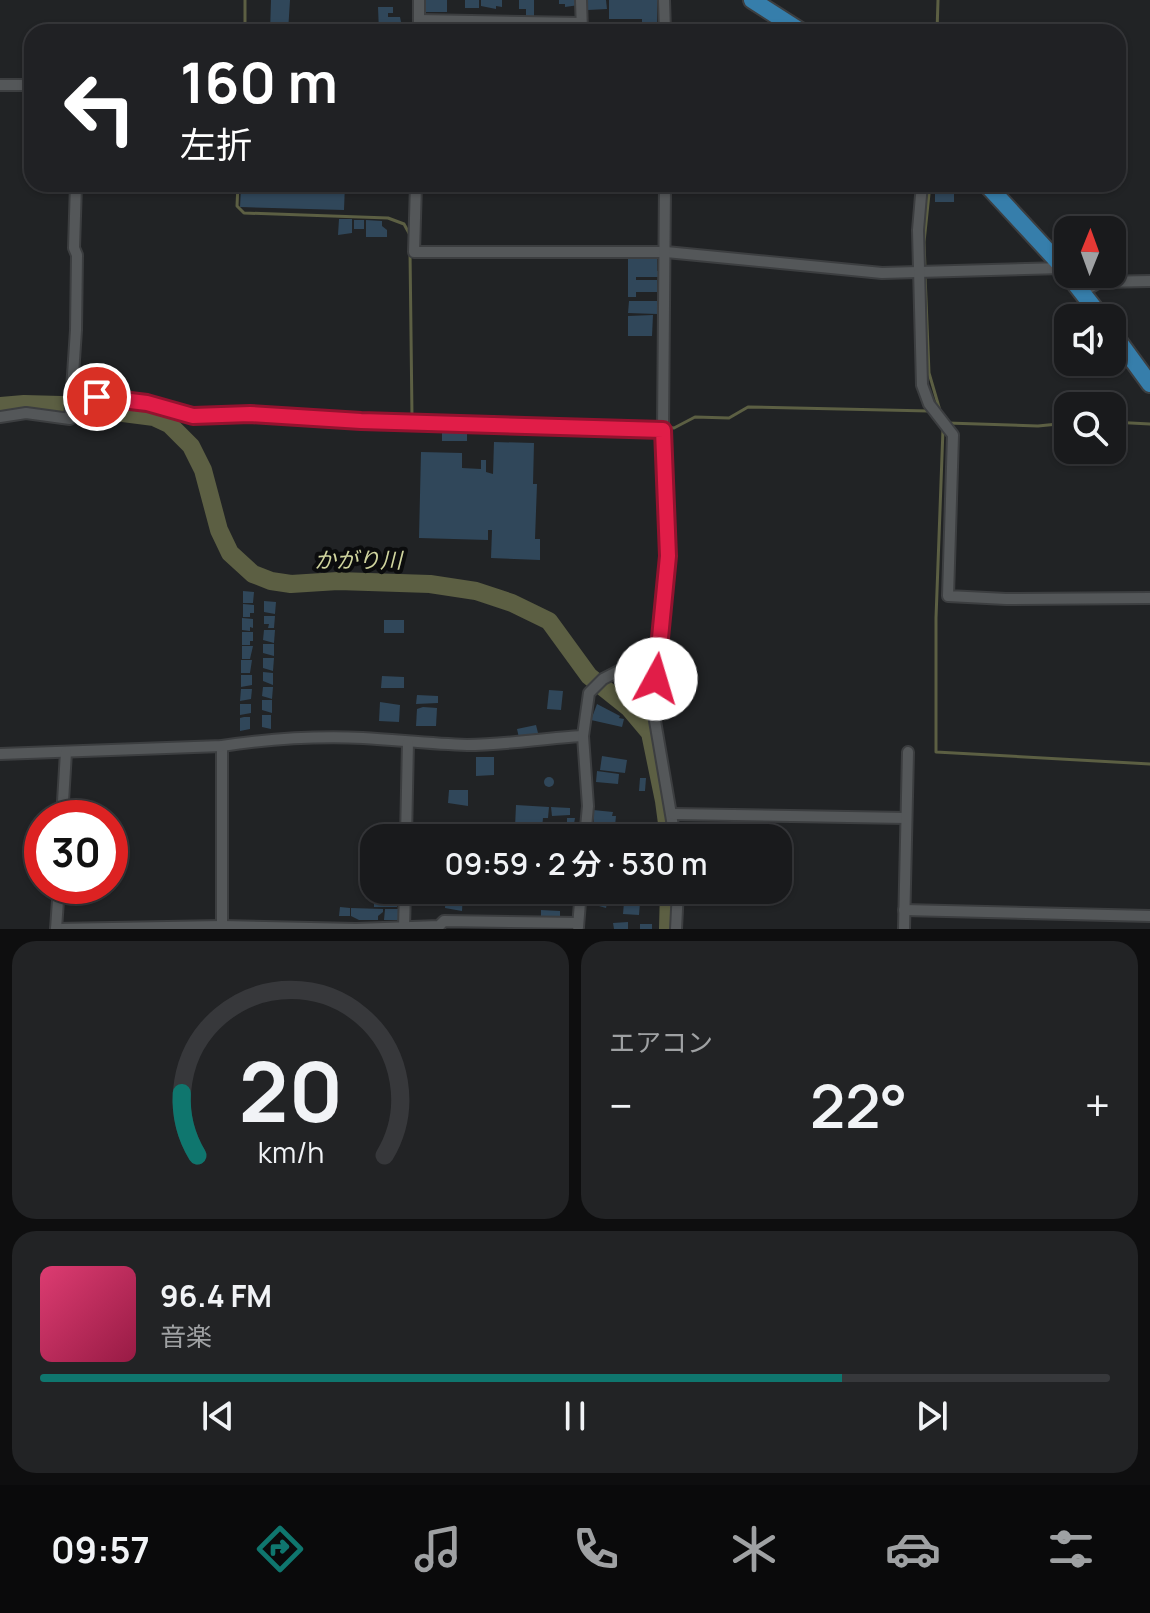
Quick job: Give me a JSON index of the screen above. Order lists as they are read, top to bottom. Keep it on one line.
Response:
{"water":["かがり川"],"north":"top","page":{"turn":["160 m","左折"],"limit":"30","trip":"09:59 · 2 分 · 530 m","tile":"エアコン","heat":["−","22°","+"],"song":["96.4 FM","音楽"],"tabs":"09:57","gauge":["20","km/h"]}}
